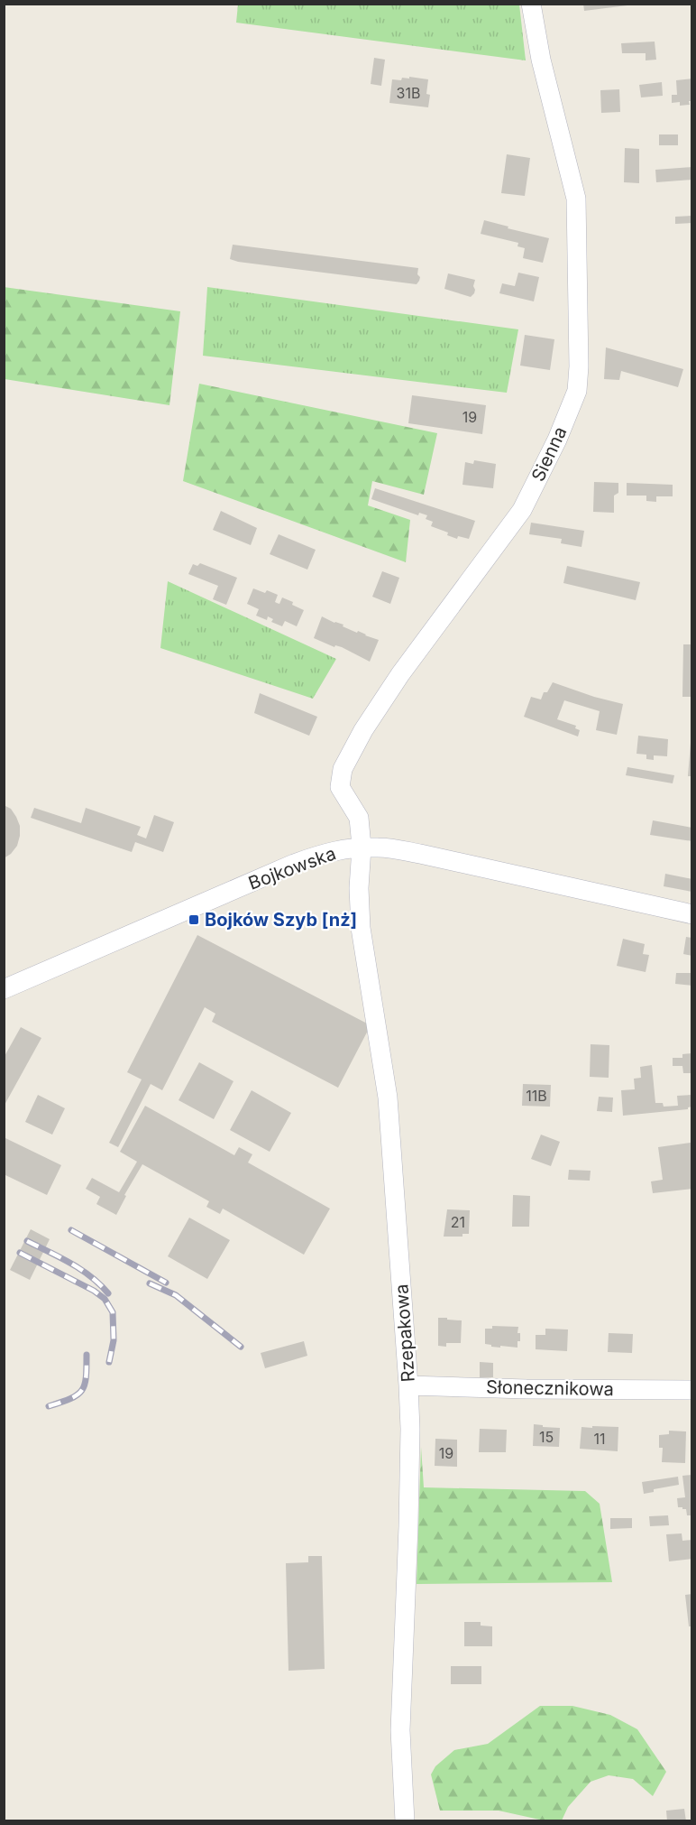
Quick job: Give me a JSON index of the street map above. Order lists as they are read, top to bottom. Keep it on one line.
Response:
{"streets":{"street":["Sienna","Bojkowska","Rzepakowa","Słonecznikowa"]},"crossings":[["Sienna","Bojkowska"],["Sienna","Rzepakowa"],["Bojkowska","Rzepakowa"],["Rzepakowa","Słonecznikowa"]],"places":{"transit":["Bojków Szyb [nż]"]},"house_numbers":["31B","19","11B","21","15","11","19"]}
